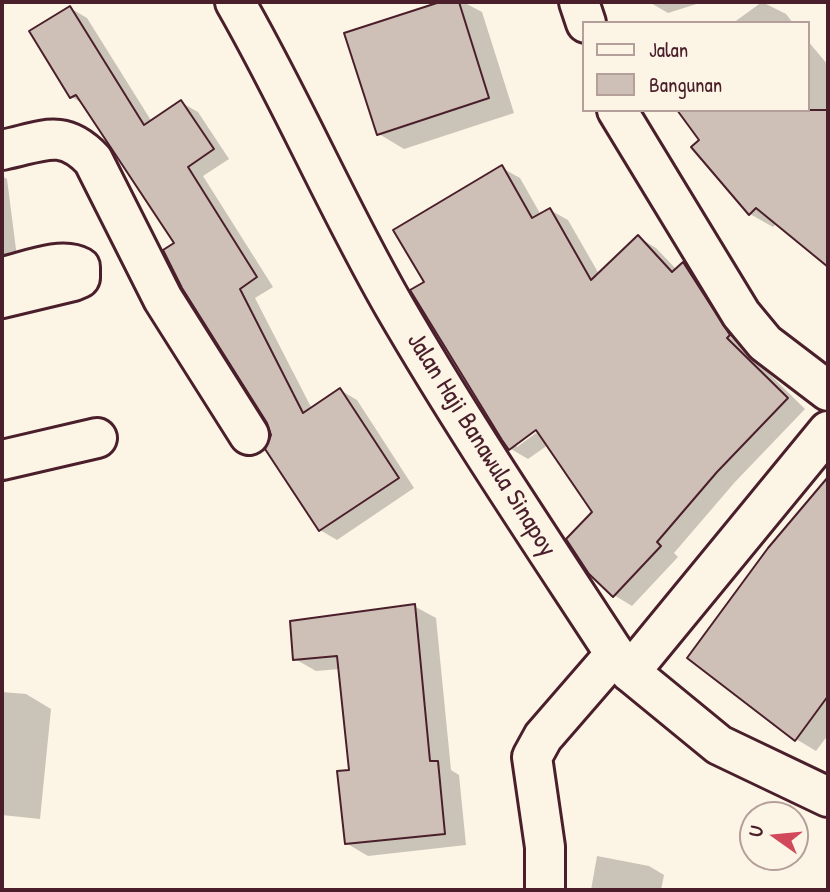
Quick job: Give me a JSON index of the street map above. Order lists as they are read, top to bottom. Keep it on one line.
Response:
{"streets":{"main road":["Jalan Haji Banawula Sinapoy"]},"legend":["Jalan","Bangunan"],"north":"left"}
